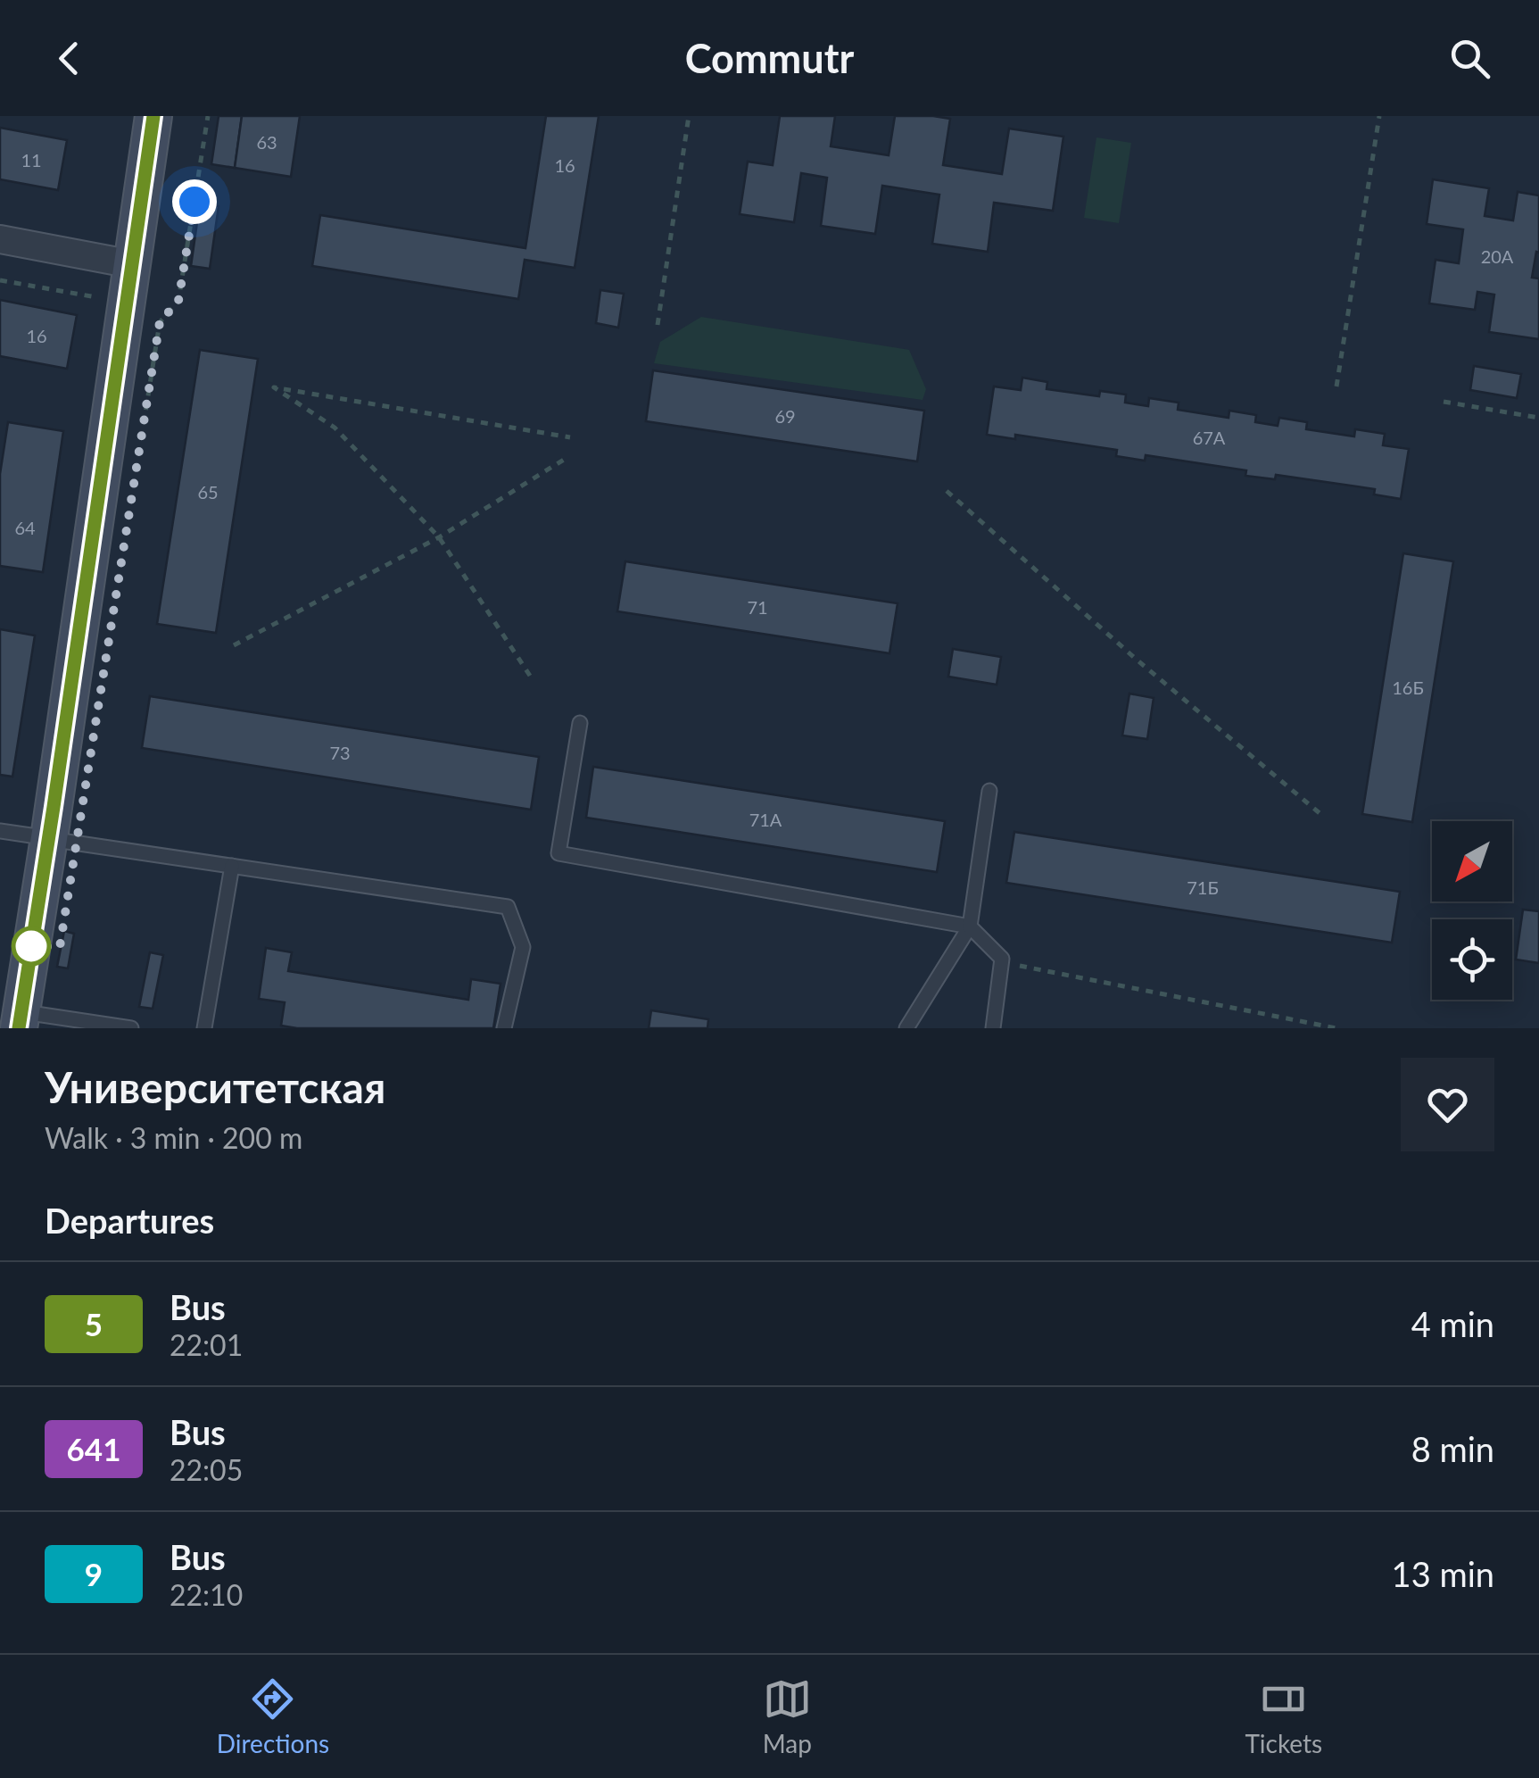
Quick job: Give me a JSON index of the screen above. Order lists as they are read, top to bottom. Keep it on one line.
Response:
{"lines":["bus line 5"],"house_numbers":["63","11","16","20А","16","69","67А","65","64","71","16Б","73","71А","71Б"],"north":"bottom left","page":{"header":"Commutr","heading":[["Университетская","Walk · 3 min · 200 m"],"Departures"],"list":[{"mark":"5","name":"Bus","note":"22:01","value":"4 min"},{"mark":"641","name":"Bus","note":"22:05","value":"8 min"},{"mark":"9","name":"Bus","note":"22:10","value":"13 min"}],"tabs":["Directions","Map","Tickets"]}}
